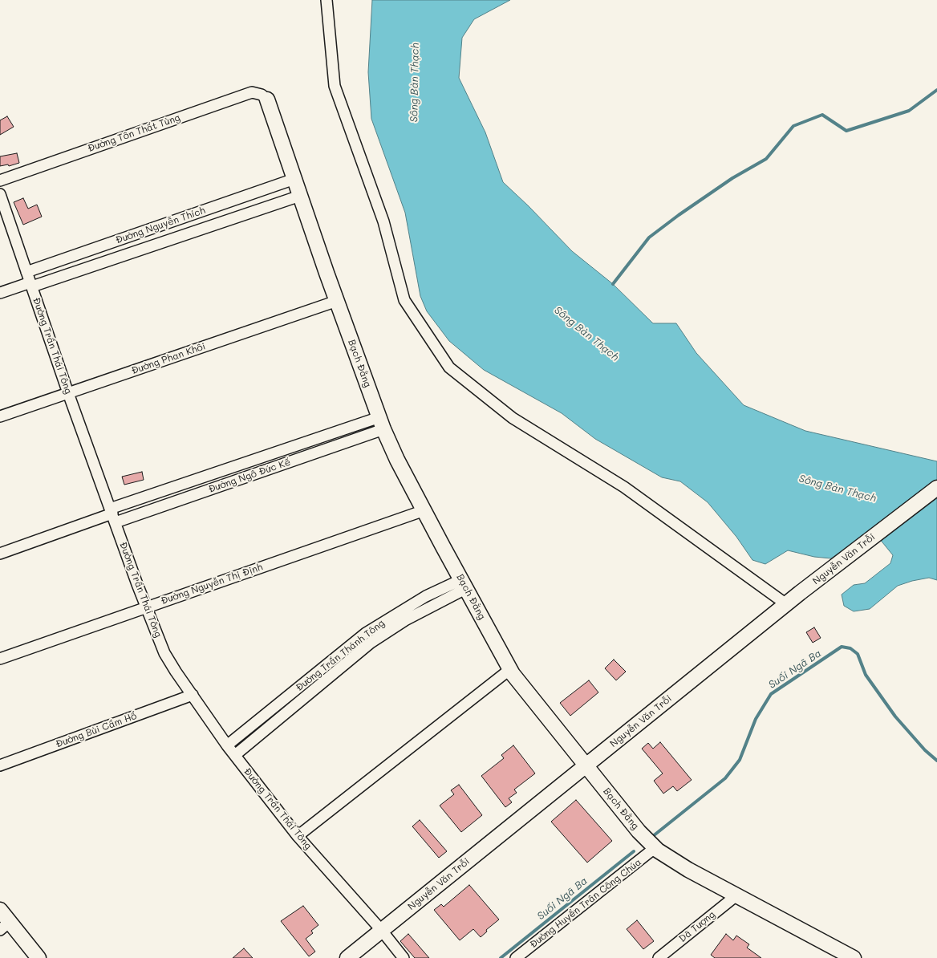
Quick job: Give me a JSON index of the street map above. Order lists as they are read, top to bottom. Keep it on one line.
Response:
{"streets":{"street":["Đường Tôn Thất Tùng","Đường Nguyễn Thích","Đường Trần Thái Tông","Đường Phan Khôi","Bạch Đằng","Đường Ngô Đức Kế","Nguyễn Văn Trỗi","Đường Nguyễn Thị Định","Đường Trần Thánh Tông","Đường Bùi Cầm Hổ","Đường Huyền Trân Công Chúa","Dã Tượng"]},"crossings":[["Đường Tôn Thất Tùng","Bạch Đằng"],["Đường Nguyễn Thích","Đường Trần Thái Tông"],["Đường Nguyễn Thích","Bạch Đằng"],["Đường Trần Thái Tông","Đường Phan Khôi"],["Đường Trần Thái Tông","Đường Ngô Đức Kế"],["Đường Trần Thái Tông","Nguyễn Văn Trỗi"],["Đường Trần Thái Tông","Đường Nguyễn Thị Định"],["Đường Trần Thái Tông","Đường Trần Thánh Tông"],["Đường Trần Thái Tông","Đường Bùi Cầm Hổ"],["Đường Phan Khôi","Bạch Đằng"],["Bạch Đằng","Đường Ngô Đức Kế"],["Bạch Đằng","Nguyễn Văn Trỗi"],["Bạch Đằng","Đường Nguyễn Thị Định"],["Bạch Đằng","Đường Trần Thánh Tông"],["Bạch Đằng","Đường Huyền Trân Công Chúa"],["Bạch Đằng","Dã Tượng"]],"water":["Sông Bàn Thạch","Suối Ngã Ba"]}
